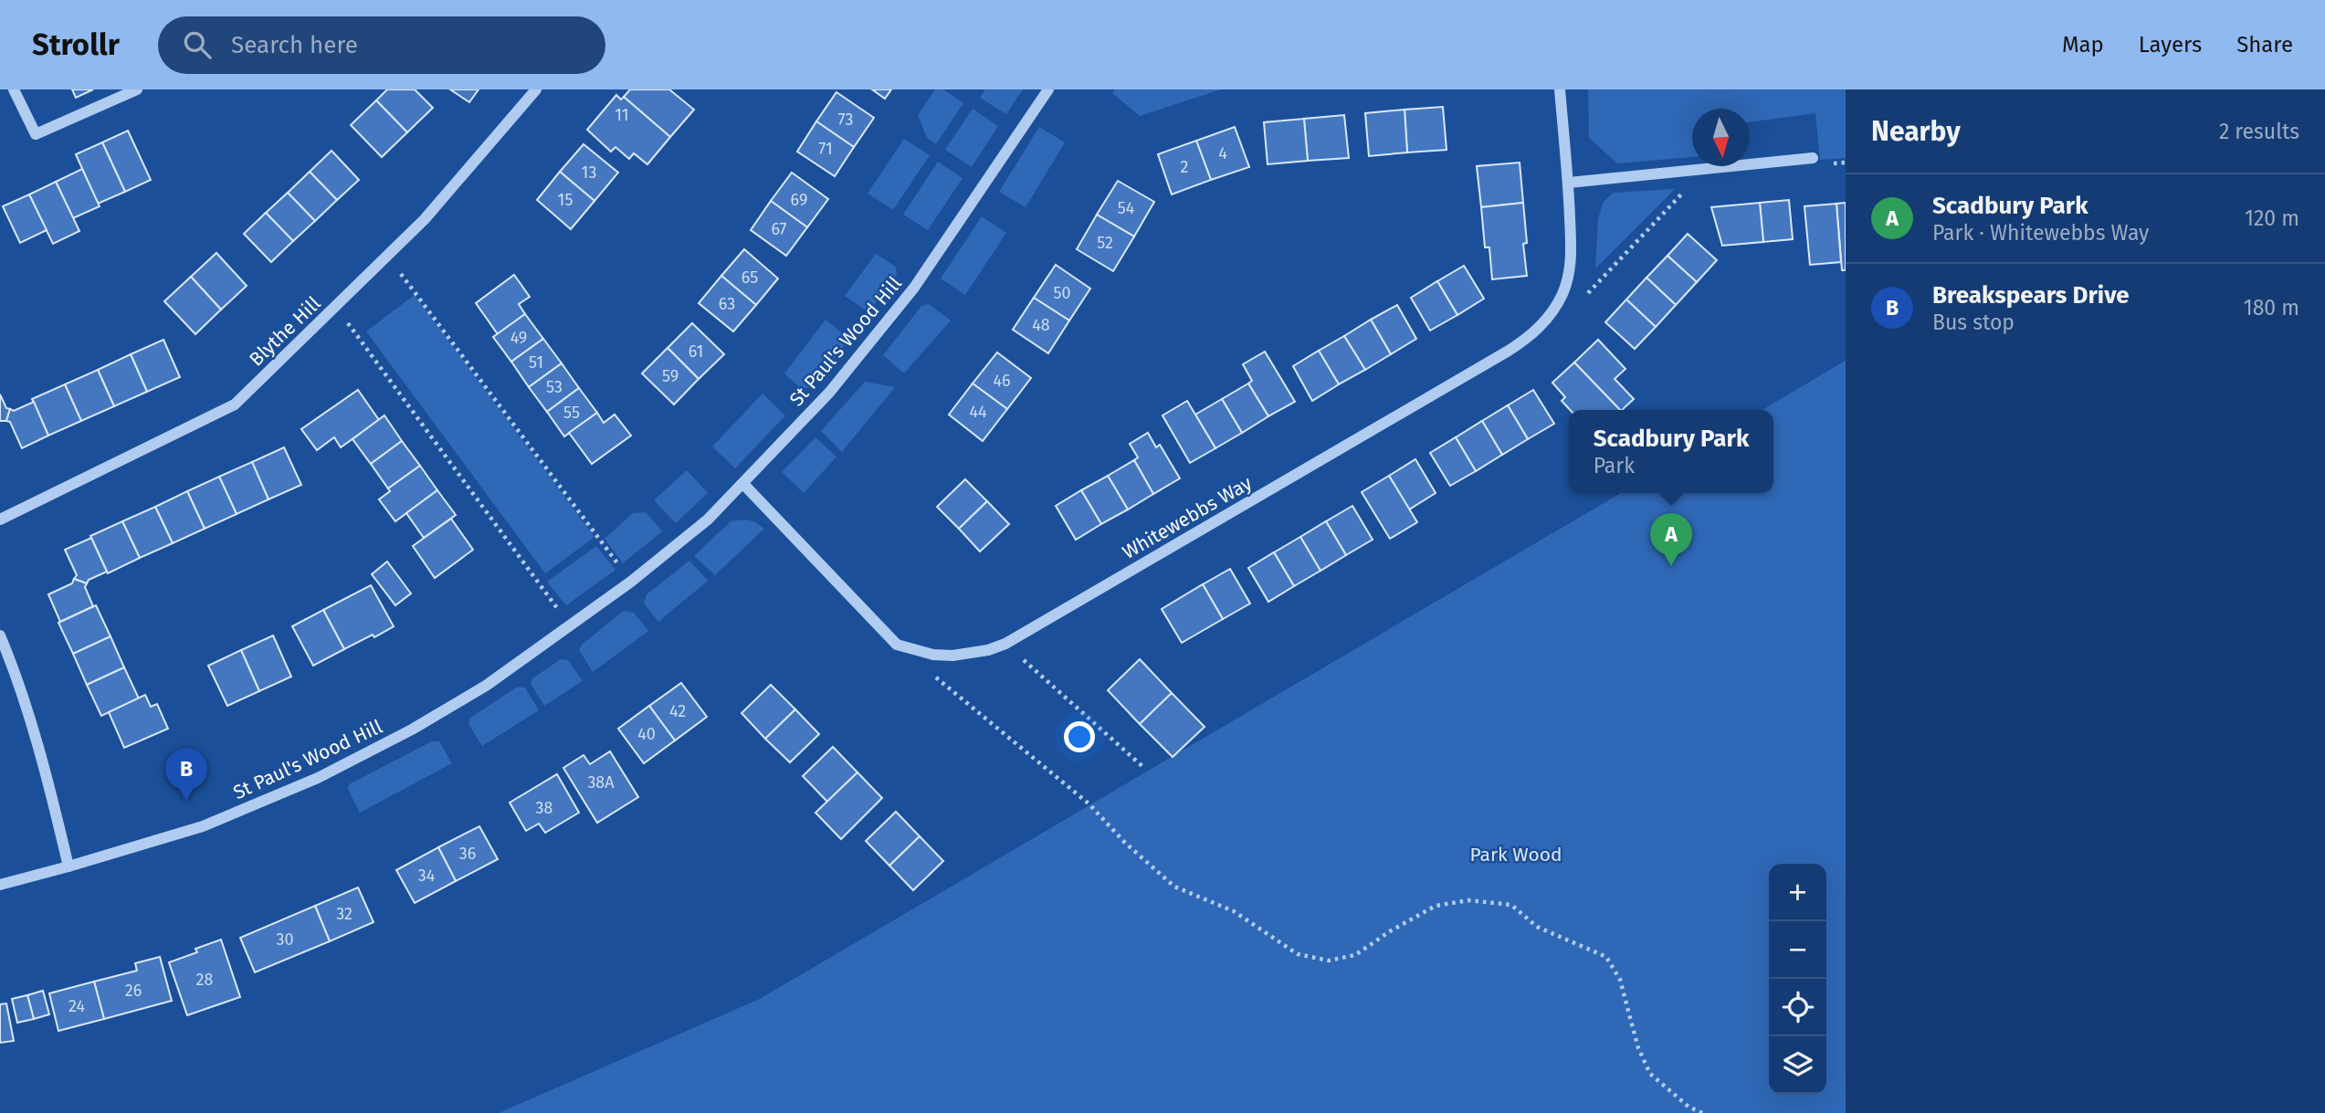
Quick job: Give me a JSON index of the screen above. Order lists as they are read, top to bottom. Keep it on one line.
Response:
{"streets":{"street":["Blythe Hill","St Paul's Wood Hill","Whitewebbs Way"]},"crossings":[["St Paul's Wood Hill","Whitewebbs Way"]],"parks":["Park Wood"],"house_numbers":["11","73","71","4","2","13","15","69","54","67","52","65","50","63","48","49","61","51","59","46","53","44","55","42","40","38A","38","36","34","32","30","28","26","24"],"north":"bottom","page":{"header":"Strollr","search":"Search here","nav":["Map","Layers","Share"],"heading":["Nearby","2 results"],"list":[{"mark":"A","name":"Scadbury Park","note":"Park · Whitewebbs Way","value":"120 m"},{"mark":"B","name":"Breakspears Drive","note":"Bus stop","value":"180 m"}],"popup":["Scadbury Park","Park"],"pins":["A","B"],"map_buttons":["+","−"]}}
